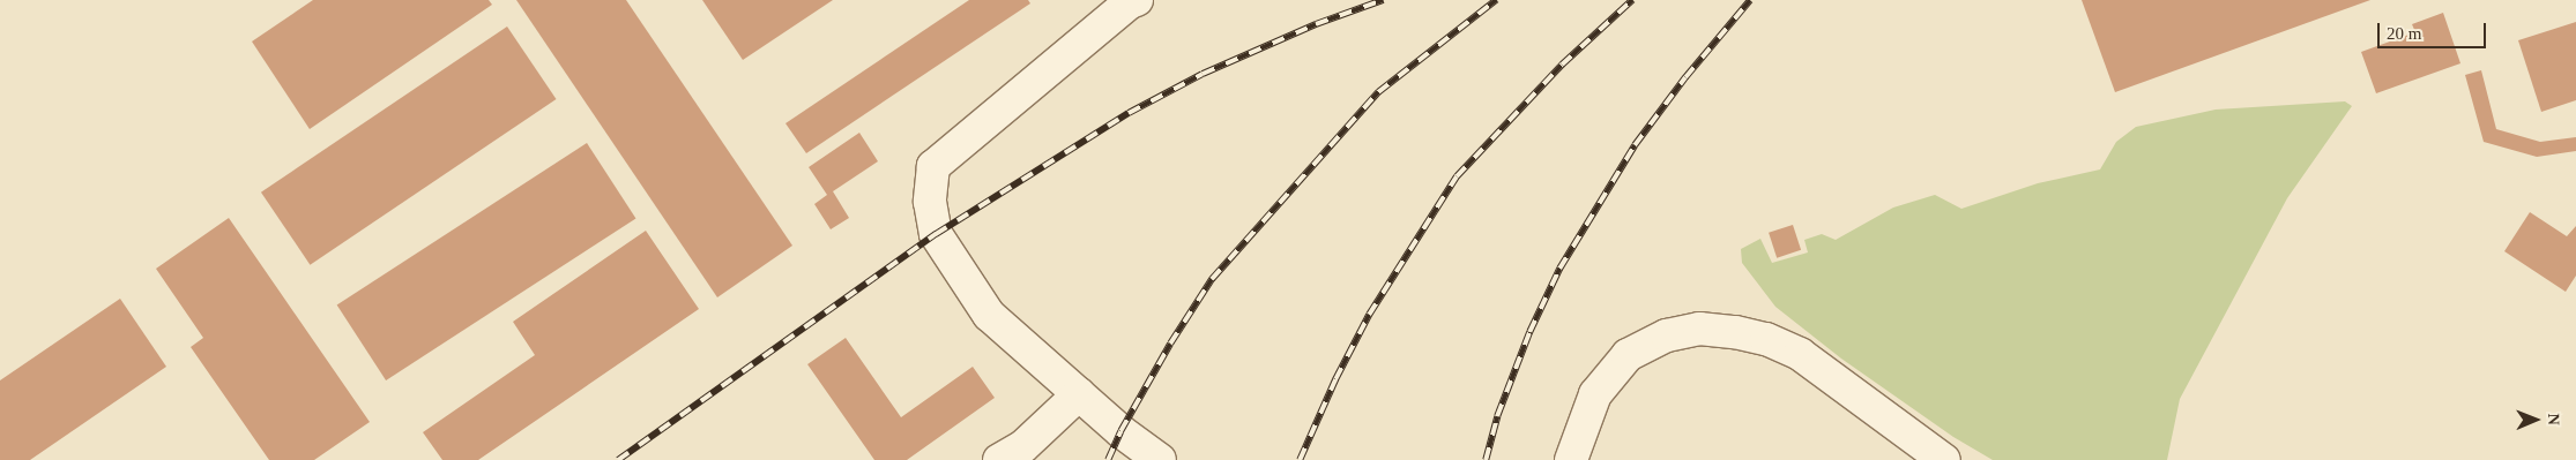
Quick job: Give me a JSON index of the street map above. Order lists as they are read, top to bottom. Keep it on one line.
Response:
{"scale_bar":"20 m","north":"right"}
